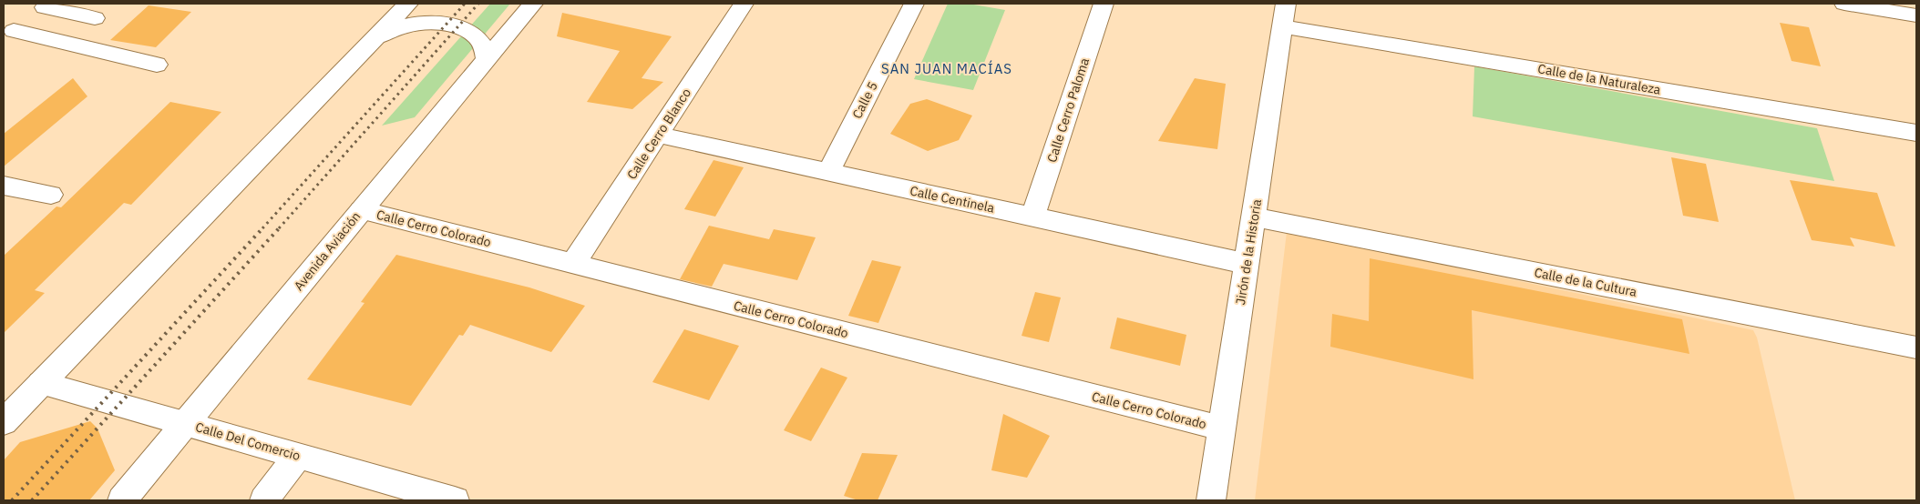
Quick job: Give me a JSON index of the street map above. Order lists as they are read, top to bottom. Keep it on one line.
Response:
{"streets":{"street":["Calle de la Naturaleza","Calle 5","Calle Cerro Paloma","Calle Cerro Blanco","Calle Centinela","Calle Cerro Colorado","Avenida Aviación","Jirón de la Historia","Calle de la Cultura","Calle Del Comercio"]},"crossings":[["Calle de la Naturaleza","Jirón de la Historia"],["Calle 5","Calle Centinela"],["Calle Cerro Paloma","Calle Centinela"],["Calle Cerro Blanco","Calle Centinela"],["Calle Cerro Blanco","Calle Cerro Colorado"],["Calle Centinela","Jirón de la Historia"],["Calle Cerro Colorado","Avenida Aviación"],["Calle Cerro Colorado","Jirón de la Historia"],["Avenida Aviación","Calle Del Comercio"],["Jirón de la Historia","Calle de la Cultura"]],"districts":["SAN JUAN MACÍAS"]}
